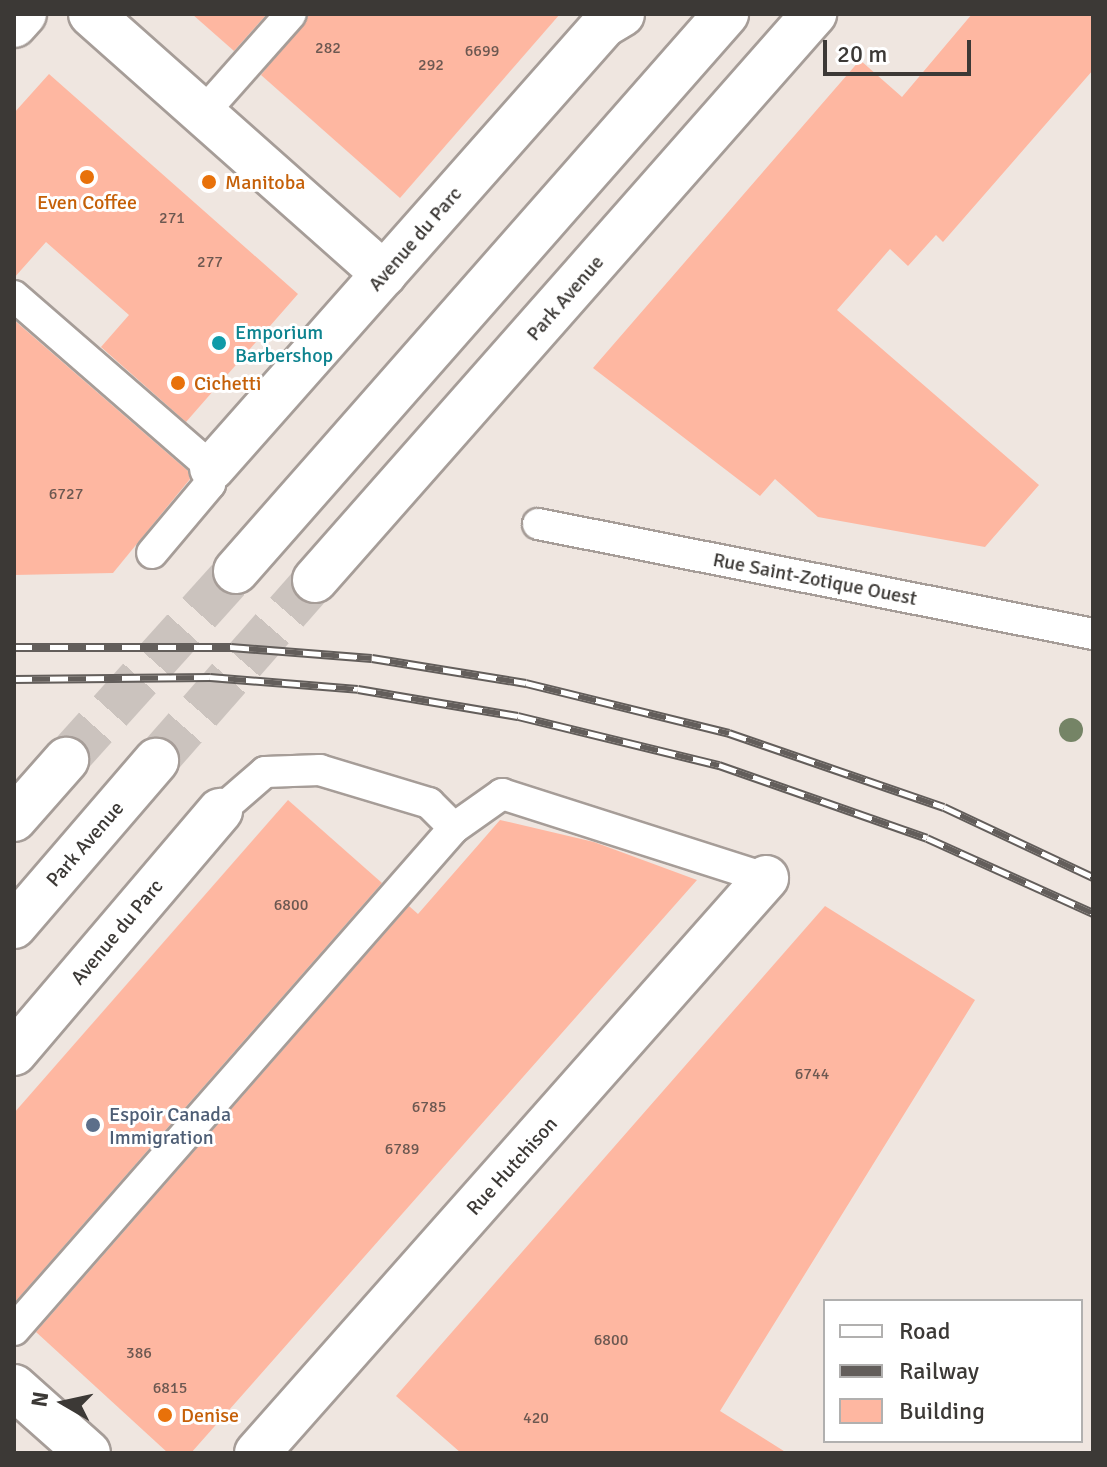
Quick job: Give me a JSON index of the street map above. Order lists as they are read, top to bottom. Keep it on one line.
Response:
{"streets":{"street":["Avenue du Parc","Park Avenue","Rue Hutchison"],"lane":["Rue Saint-Zotique Ouest"]},"places":["Even Coffee","Manitoba","Emporium Barbershop","Cichetti","Espoir Canada Immigration","Denise"],"house_numbers":["282","6699","292","271","277","6727","6800","6744","6785","6789","6800","386","6815","420"],"legend":["Road","Railway","Building"],"scale_bar":"20 m","north":"left"}
